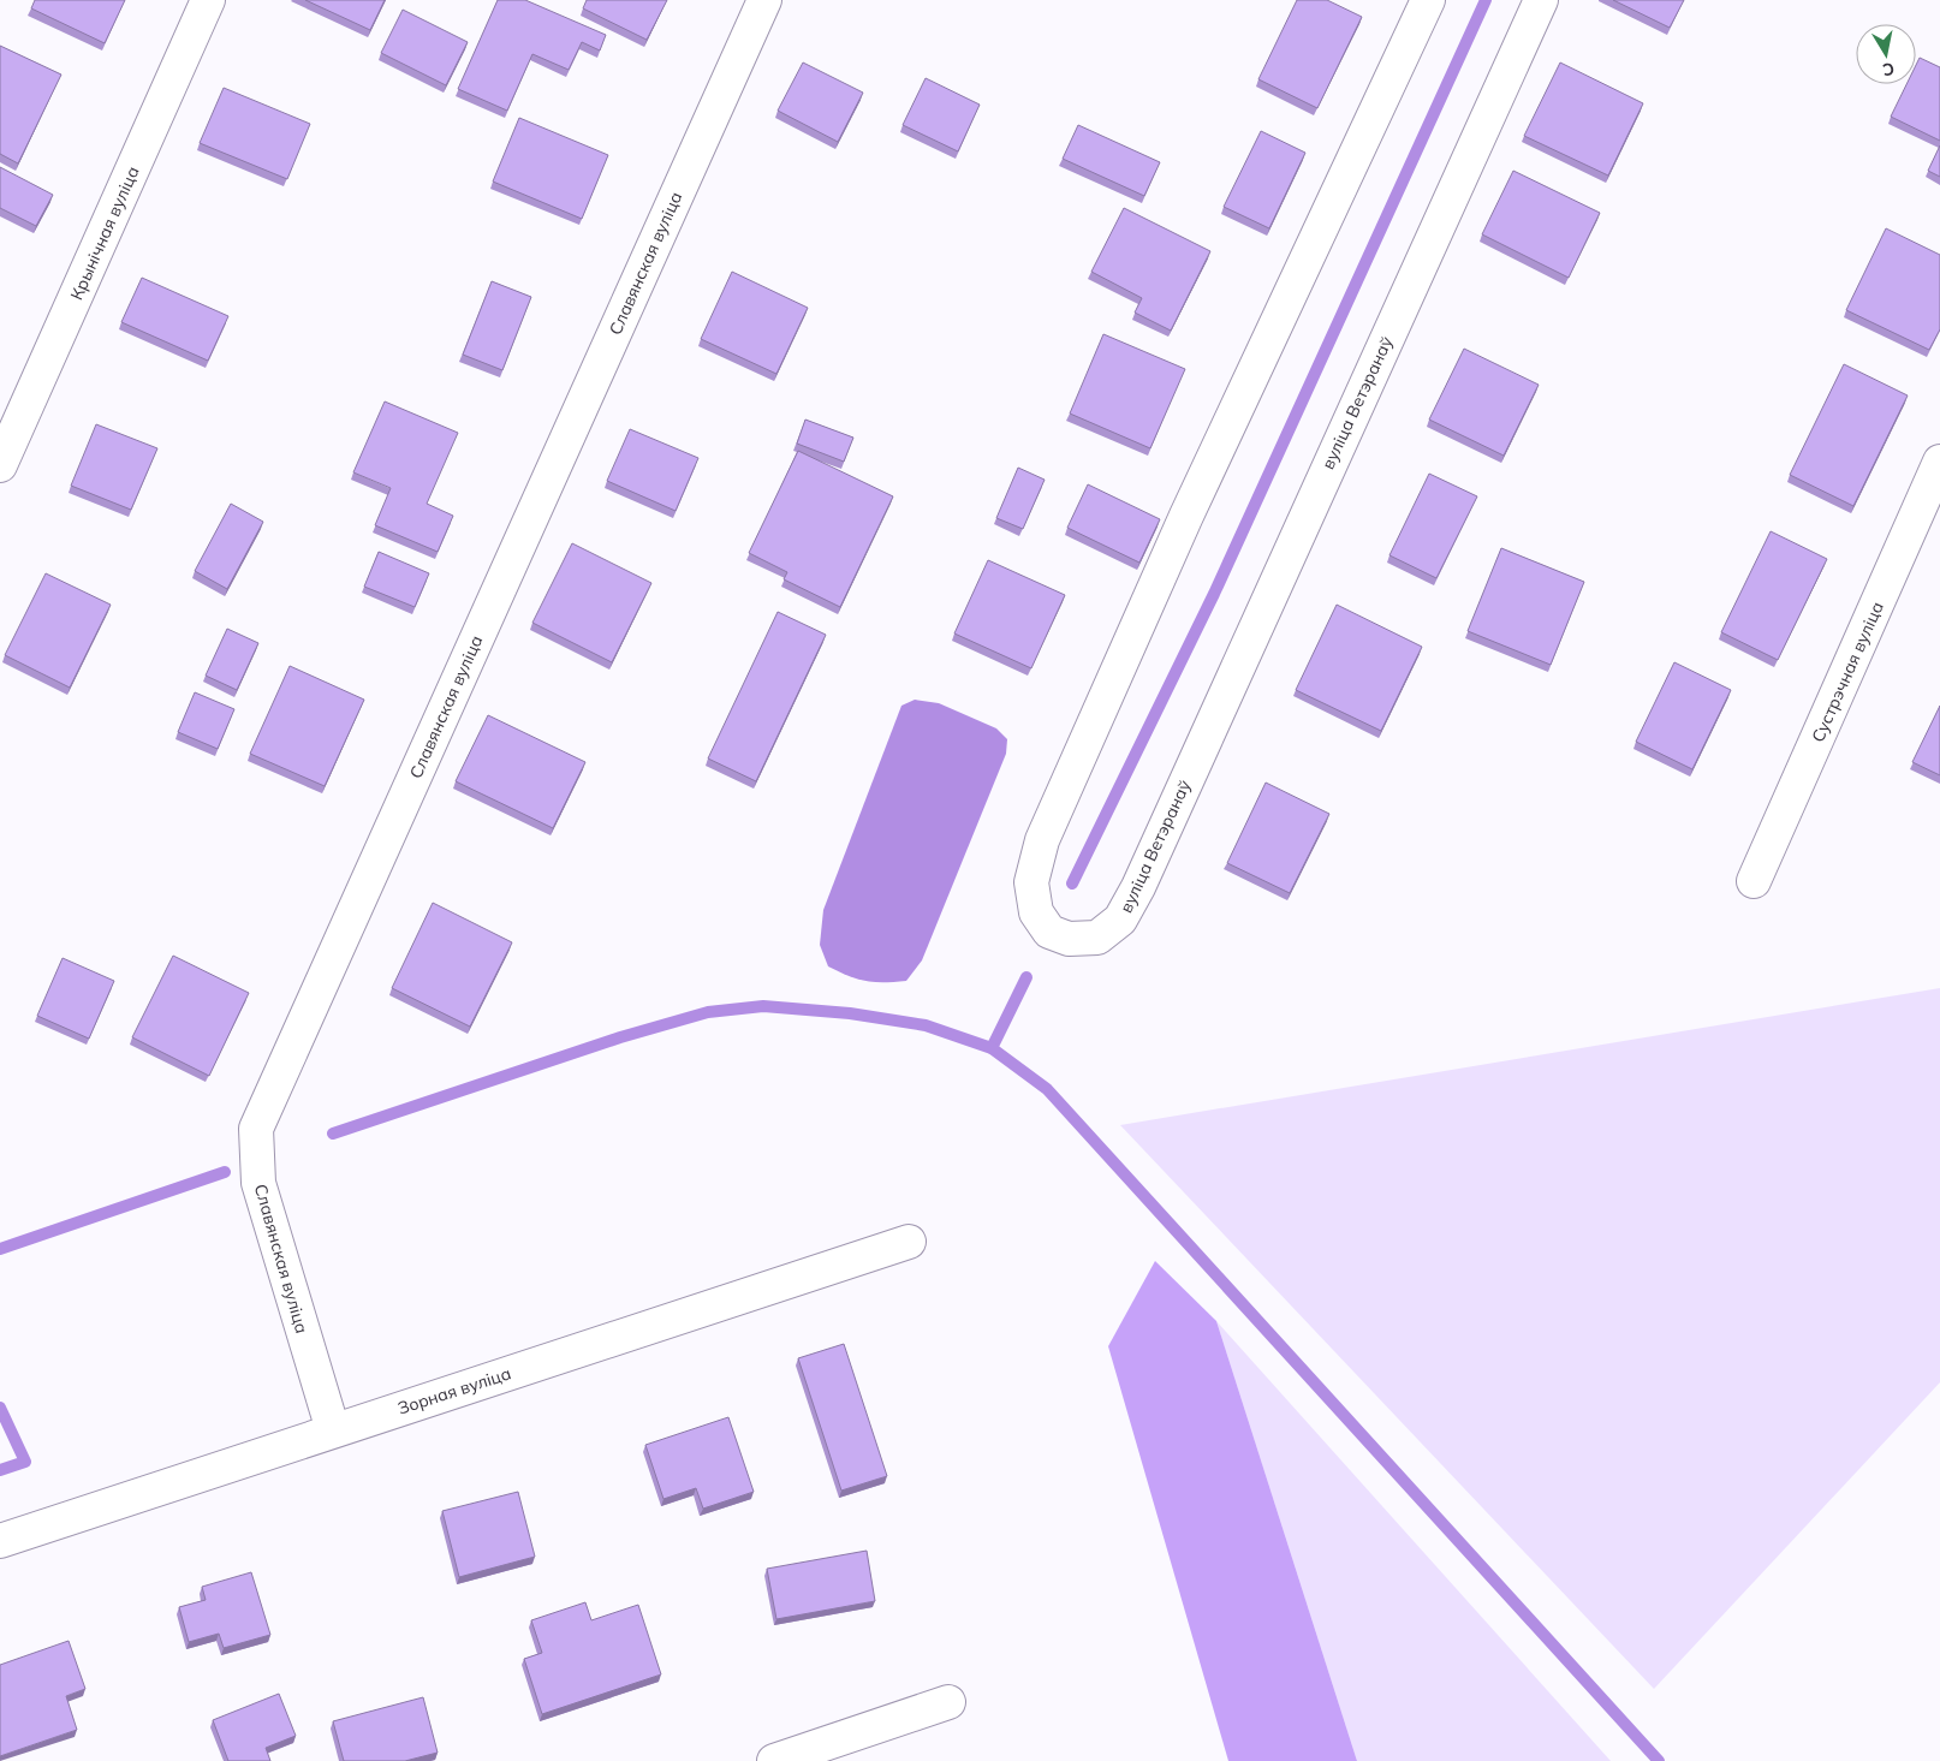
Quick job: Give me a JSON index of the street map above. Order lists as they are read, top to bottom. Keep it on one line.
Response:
{"streets":{"street":["Крынічная вуліца","Славянская вуліца","вуліца Ветэранаў","Сустрэчная вуліца","Зорная вуліца"]},"crossings":[["Славянская вуліца","Зорная вуліца"]],"north":"bottom"}
